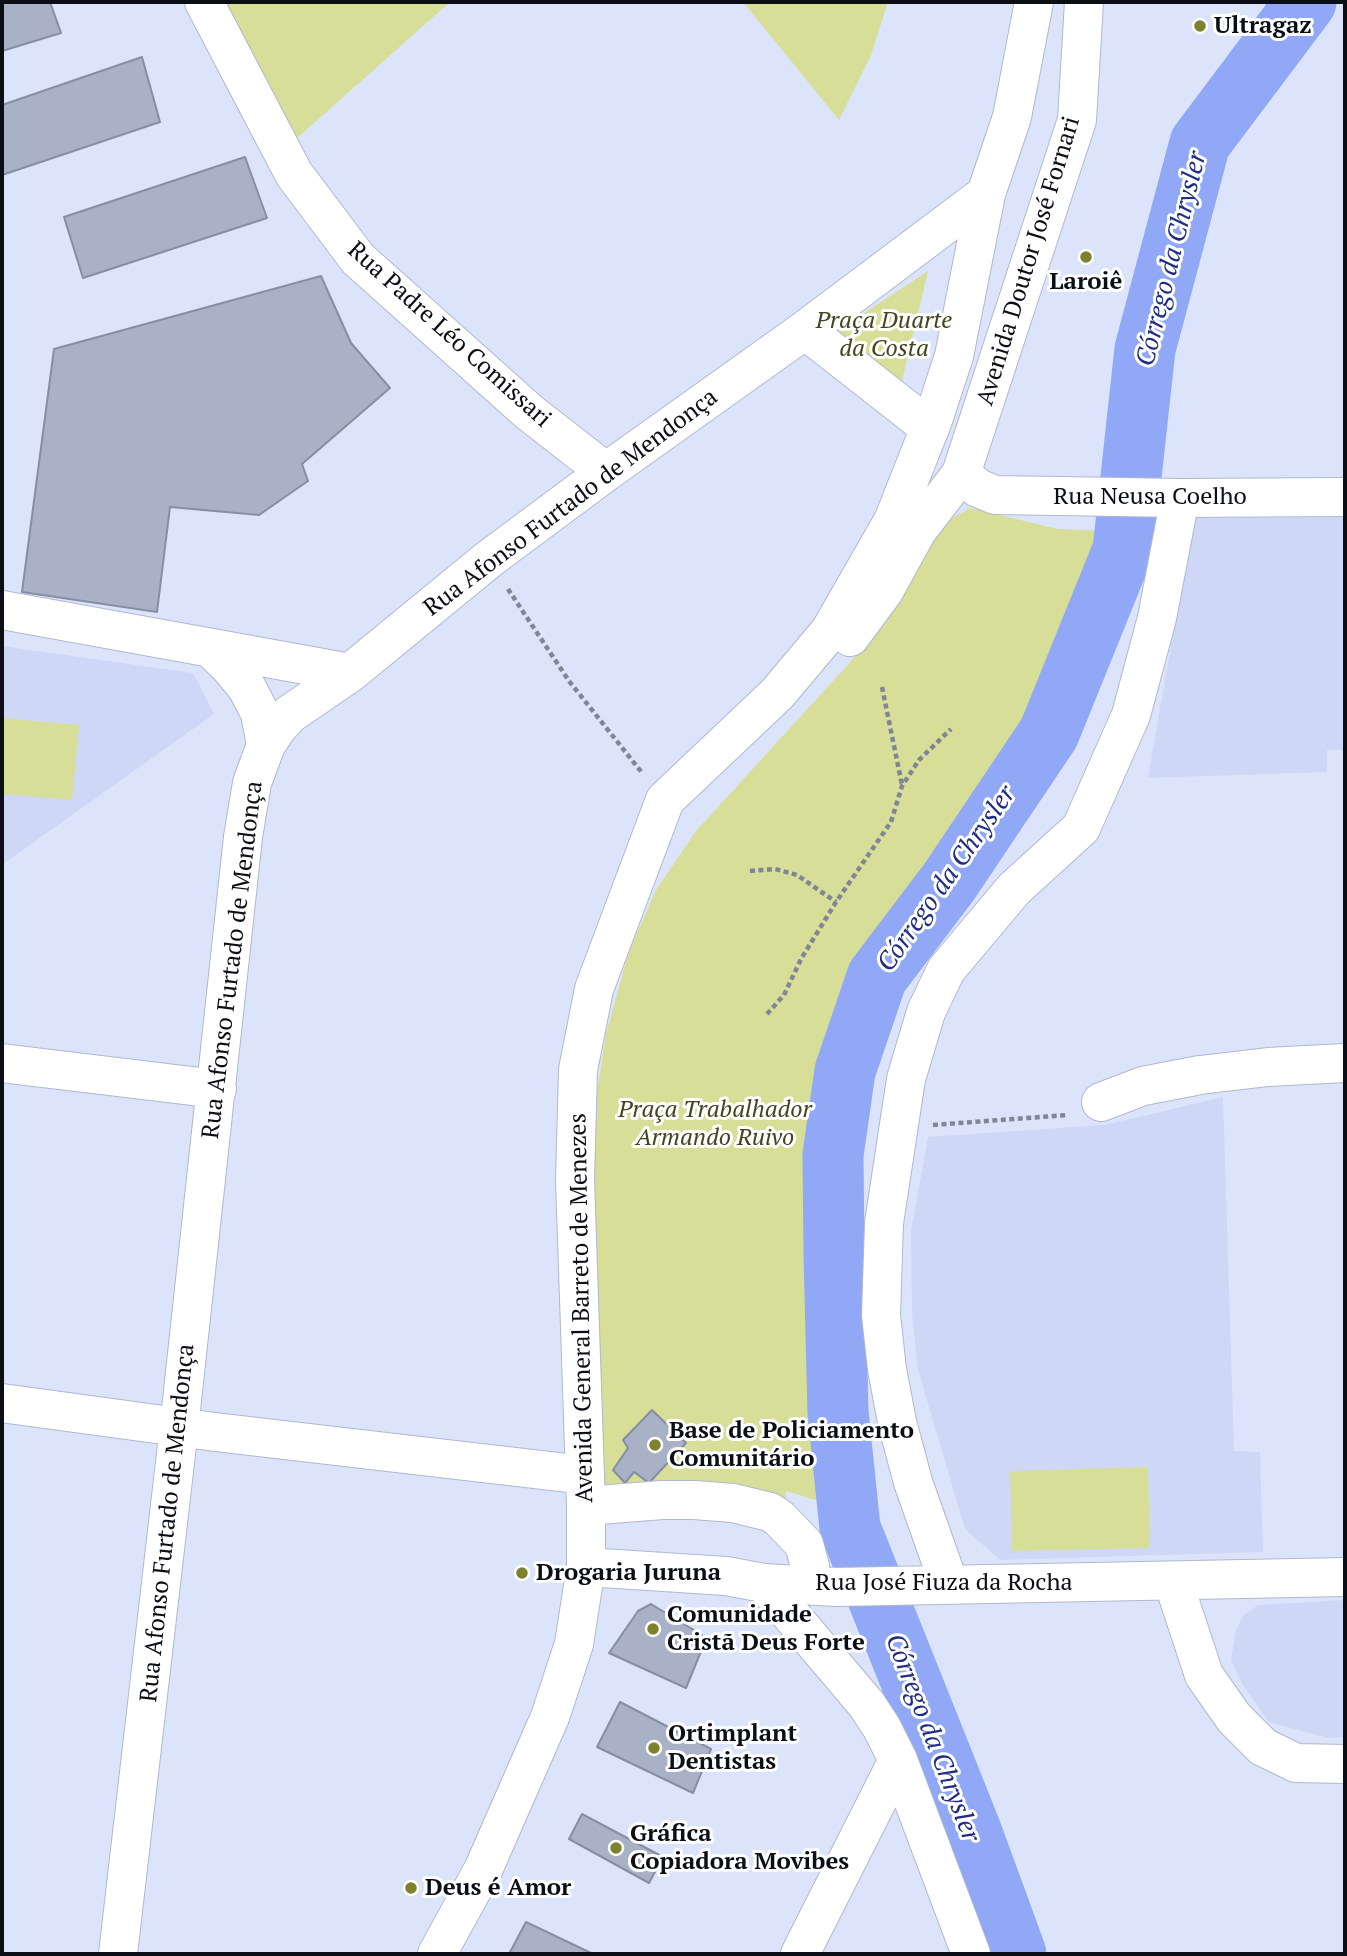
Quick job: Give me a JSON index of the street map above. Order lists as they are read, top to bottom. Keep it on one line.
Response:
{"streets":{"street":["Avenida Doutor José Fornari","Rua Padre Léo Comissari","Rua Neusa Coelho","Rua Afonso Furtado de Mendonça","Avenida General Barreto de Menezes","Rua José Fiuza da Rocha"]},"crossings":[["Avenida Doutor José Fornari","Rua Neusa Coelho"],["Avenida Doutor José Fornari","Avenida General Barreto de Menezes"],["Rua Padre Léo Comissari","Rua Afonso Furtado de Mendonça"],["Rua Neusa Coelho","Avenida General Barreto de Menezes"],["Rua Afonso Furtado de Mendonça","Avenida General Barreto de Menezes"],["Avenida General Barreto de Menezes","Rua José Fiuza da Rocha"]],"water":["Córrego da Chrysler"],"parks":["Praça Duarte da Costa","Praça Trabalhador Armando Ruivo"],"places":["Ultragaz","Laroiê","Base de Policiamento Comunitário","Drogaria Juruna","Comunidade Cristã Deus Forte","Ortimplant Dentistas","Gráfica Copiadora Movibes","Deus é Amor"]}
